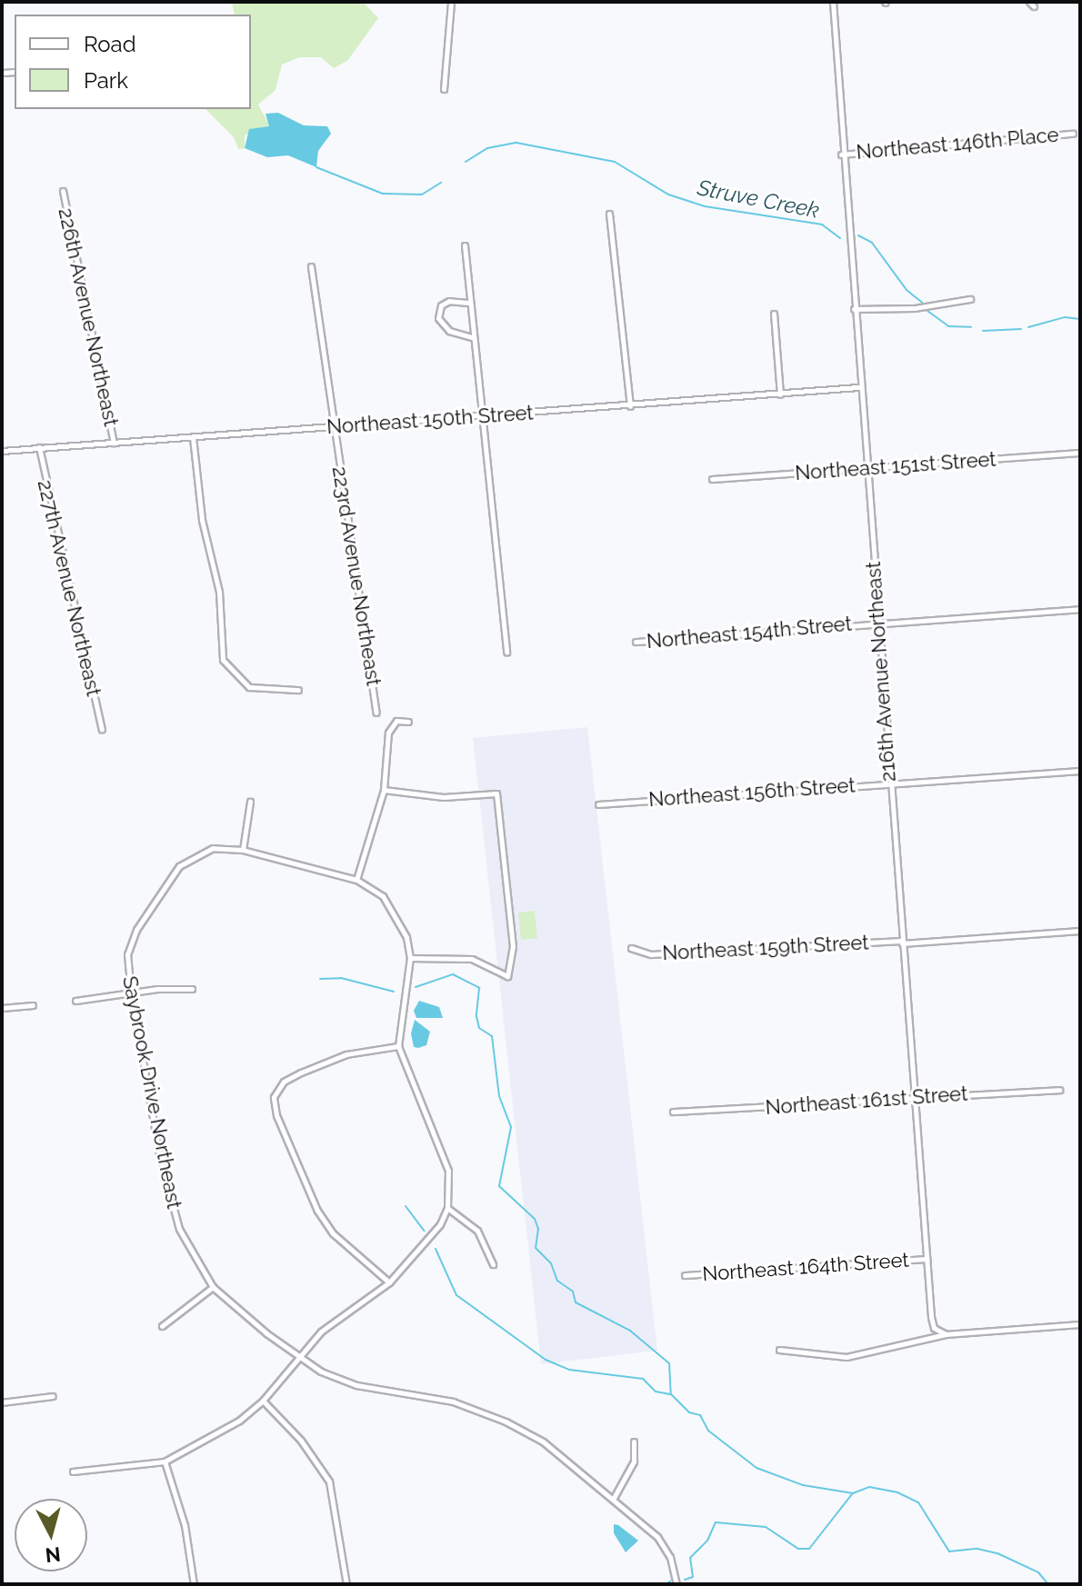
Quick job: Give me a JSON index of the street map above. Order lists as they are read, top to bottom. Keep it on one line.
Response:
{"streets":{"street":["Northeast 146th Place","226th Avenue Northeast","Northeast 150th Street","Northeast 151st Street","223rd Avenue Northeast","227th Avenue Northeast","Northeast 154th Street","216th Avenue Northeast","Northeast 156th Street","Northeast 159th Street","Saybrook Drive Northeast","Northeast 161st Street","Northeast 164th Street"]},"crossings":[["Northeast 146th Place","216th Avenue Northeast"],["226th Avenue Northeast","Northeast 150th Street"],["Northeast 150th Street","223rd Avenue Northeast"],["Northeast 150th Street","227th Avenue Northeast"],["Northeast 150th Street","216th Avenue Northeast"],["Northeast 151st Street","216th Avenue Northeast"],["Northeast 154th Street","216th Avenue Northeast"],["216th Avenue Northeast","Northeast 156th Street"],["216th Avenue Northeast","Northeast 159th Street"],["216th Avenue Northeast","Northeast 161st Street"],["216th Avenue Northeast","Northeast 164th Street"]],"water":["Struve Creek"],"legend":["Road","Park"],"north":"bottom"}
